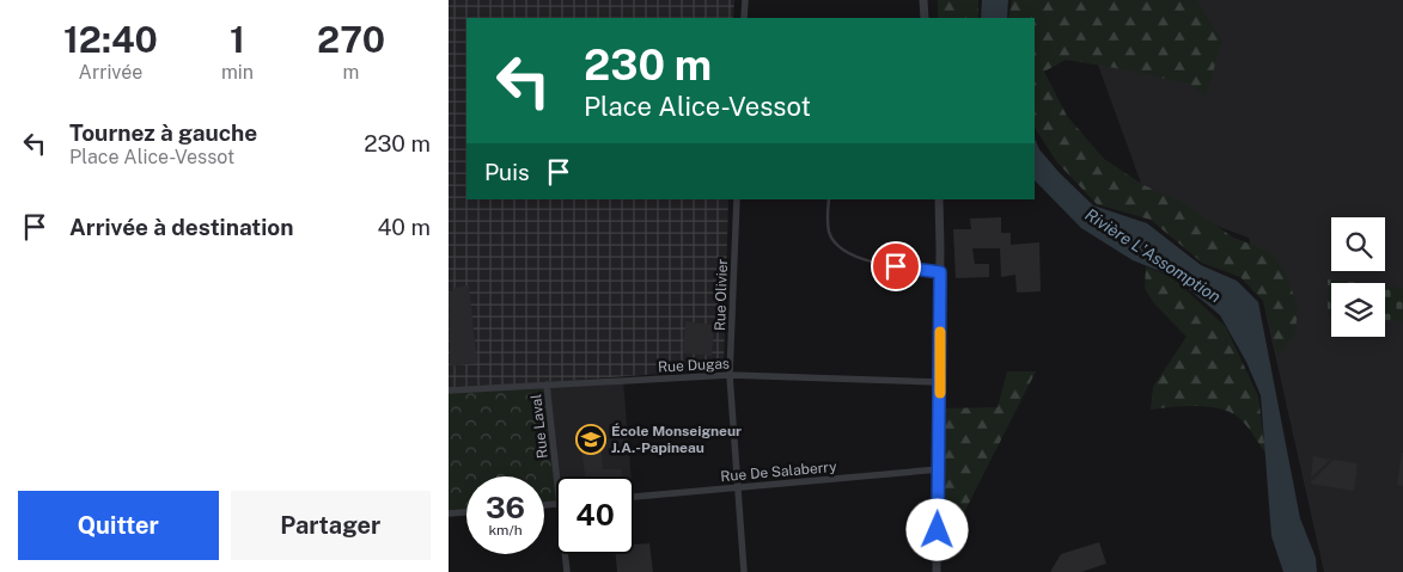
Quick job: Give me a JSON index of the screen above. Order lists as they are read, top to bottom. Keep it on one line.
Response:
{"streets":{"street":["Rue Olivier","Rue Dugas","Rue Laval","Rue De Salaberry"]},"crossings":[["Rue Olivier","Rue Dugas"],["Rue Olivier","Rue De Salaberry"],["Rue Dugas","Rue Laval"]],"water":["Rivière L'Assomption"],"places":{"school or university":["École Monseigneur J.A.-Papineau"]},"page":{"eta":["12:40","Arrivée","1","min","270","m"],"turn":["230 m","Place Alice-Vessot"],"list":[{"name":"Tournez à gauche","note":"Place Alice-Vessot","value":"230 m"},{"name":"Arrivée à destination","value":"40 m"}],"then":"Puis","speed":"36 km/h","limit":"40","buttons":["Quitter","Partager"]}}
